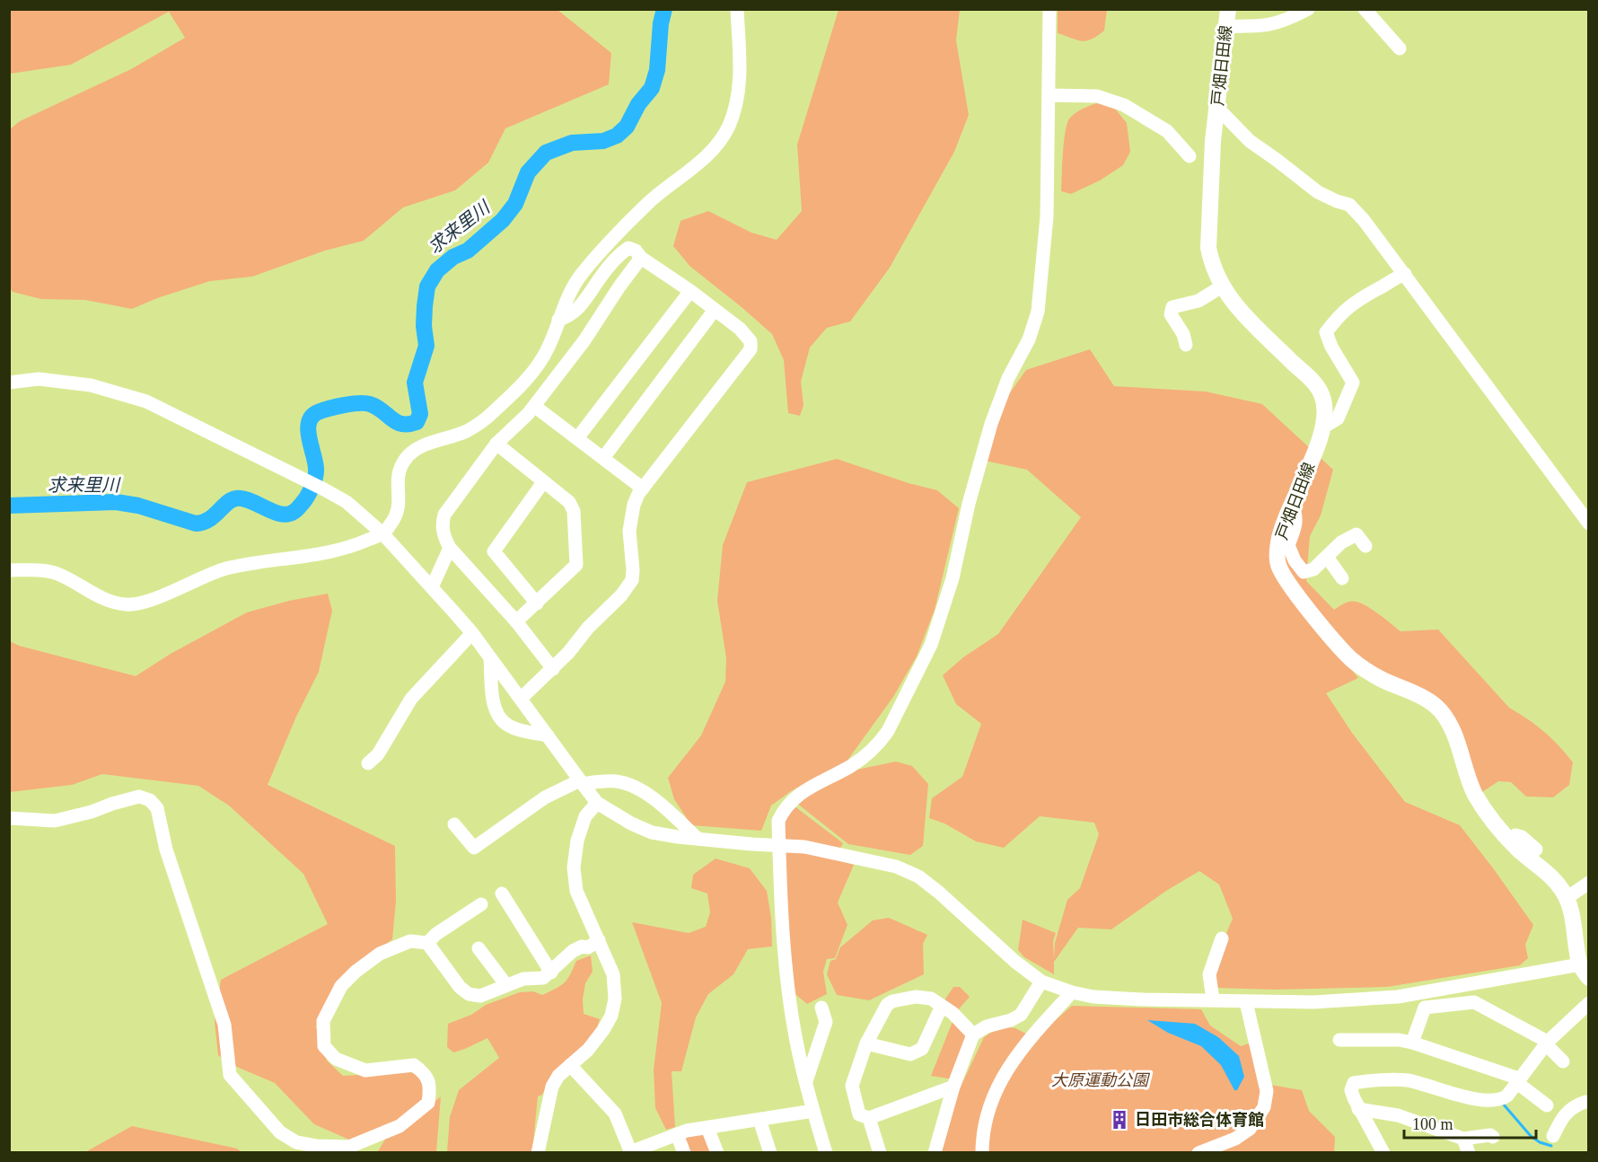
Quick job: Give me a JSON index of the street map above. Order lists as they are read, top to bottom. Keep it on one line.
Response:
{"streets":{"main road":["戸畑日田線"]},"water":["求来里川"],"parks":["大原運動公園"],"places":{"building":["日田市総合体育館"]},"scale_bar":"100 m"}
